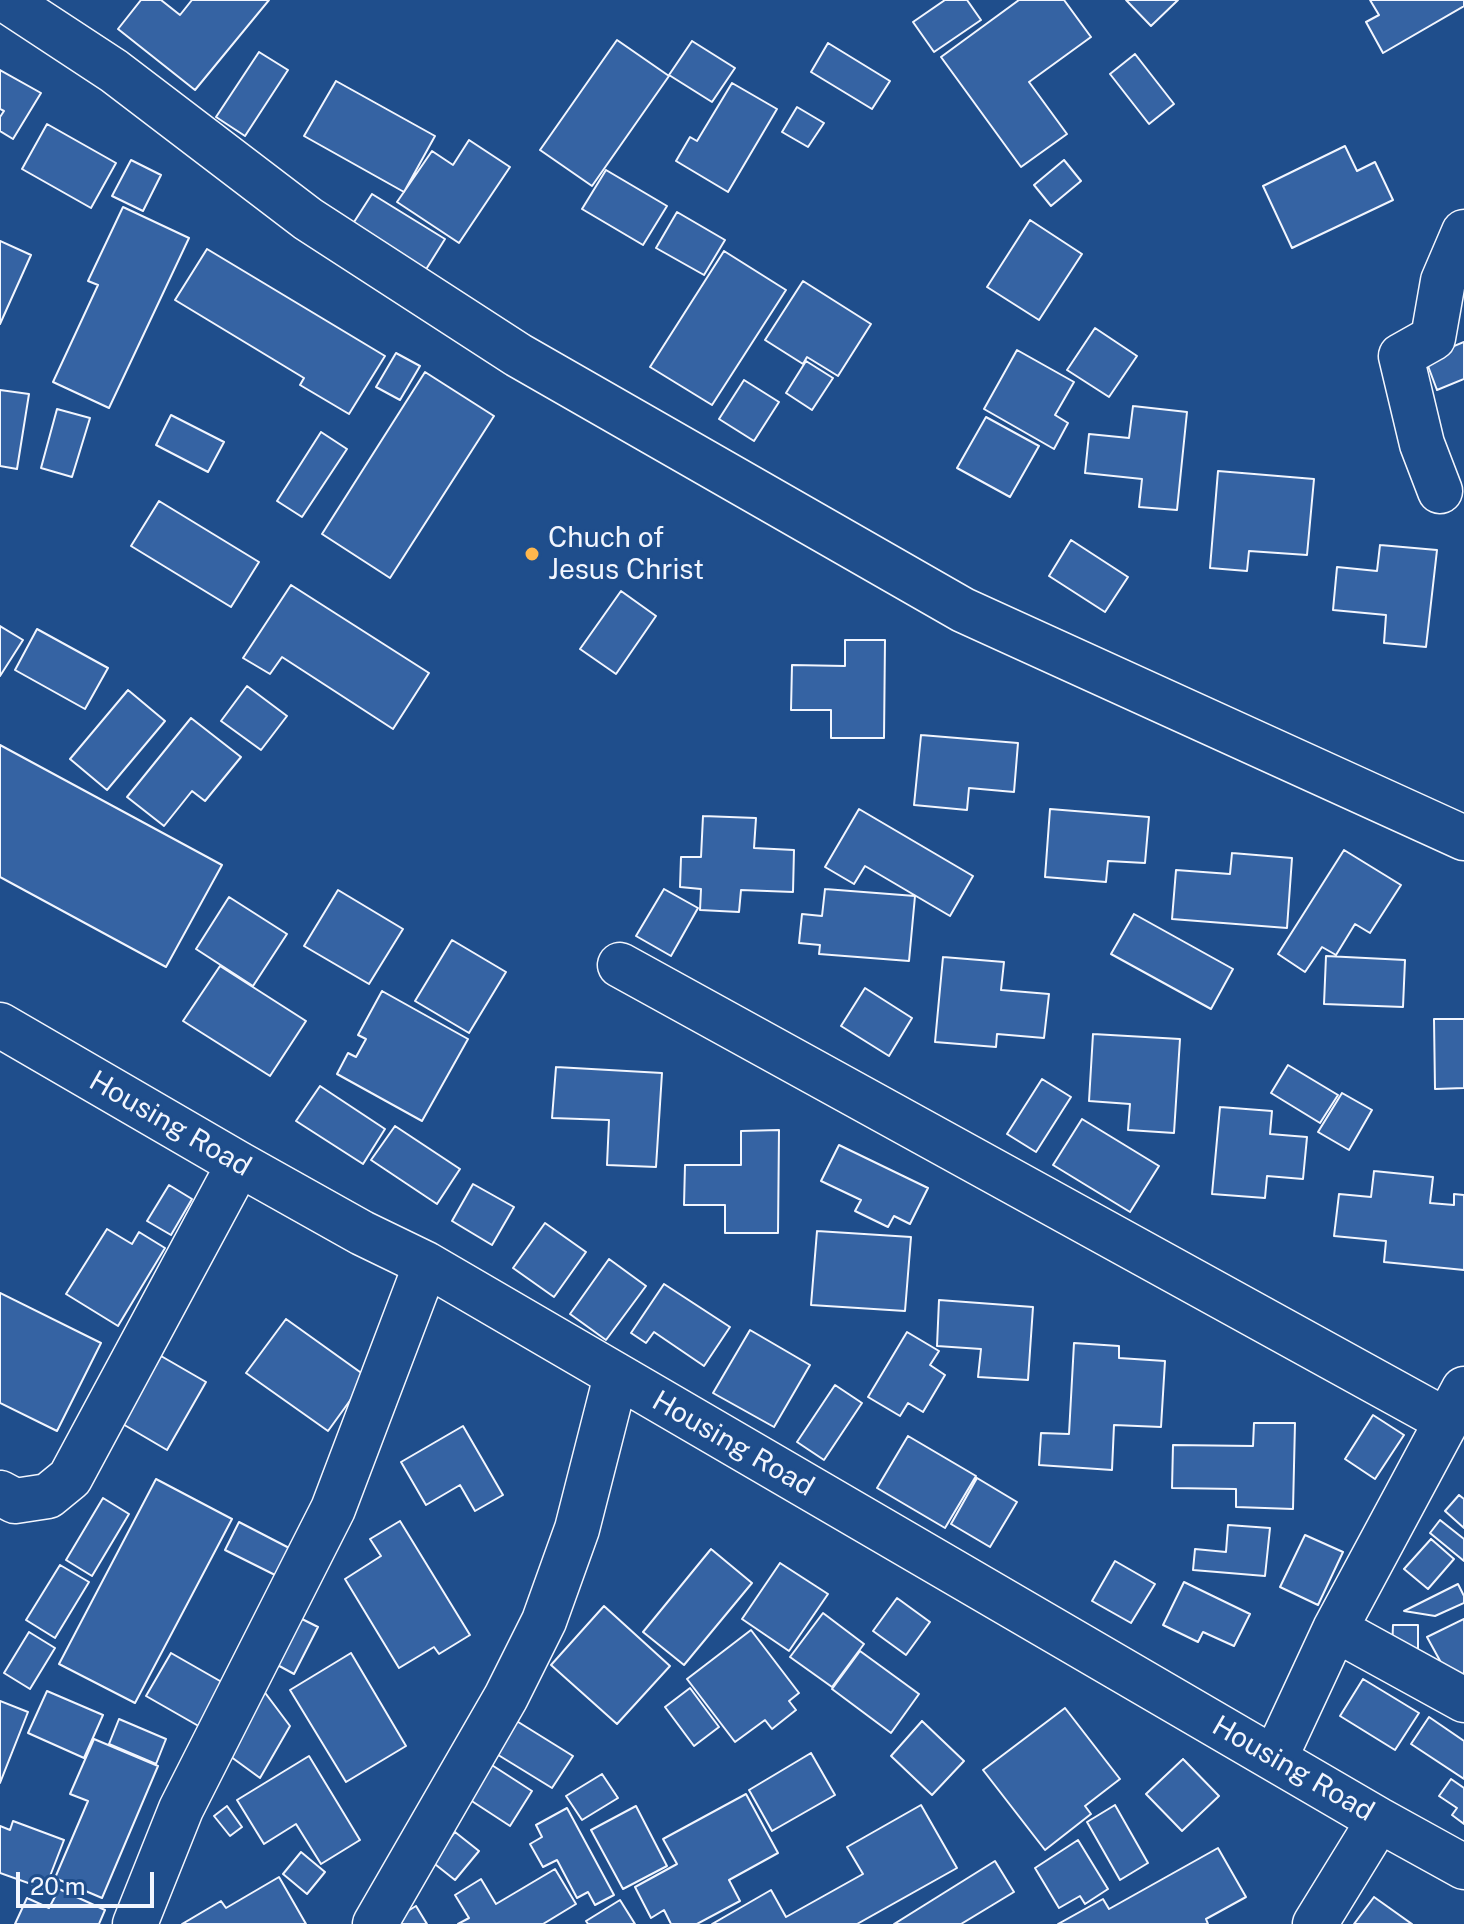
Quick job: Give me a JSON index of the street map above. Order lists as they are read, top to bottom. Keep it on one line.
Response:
{"streets":{"street":["Housing Road"]},"places":["Chuch of Jesus Christ"],"scale_bar":"20 m"}
